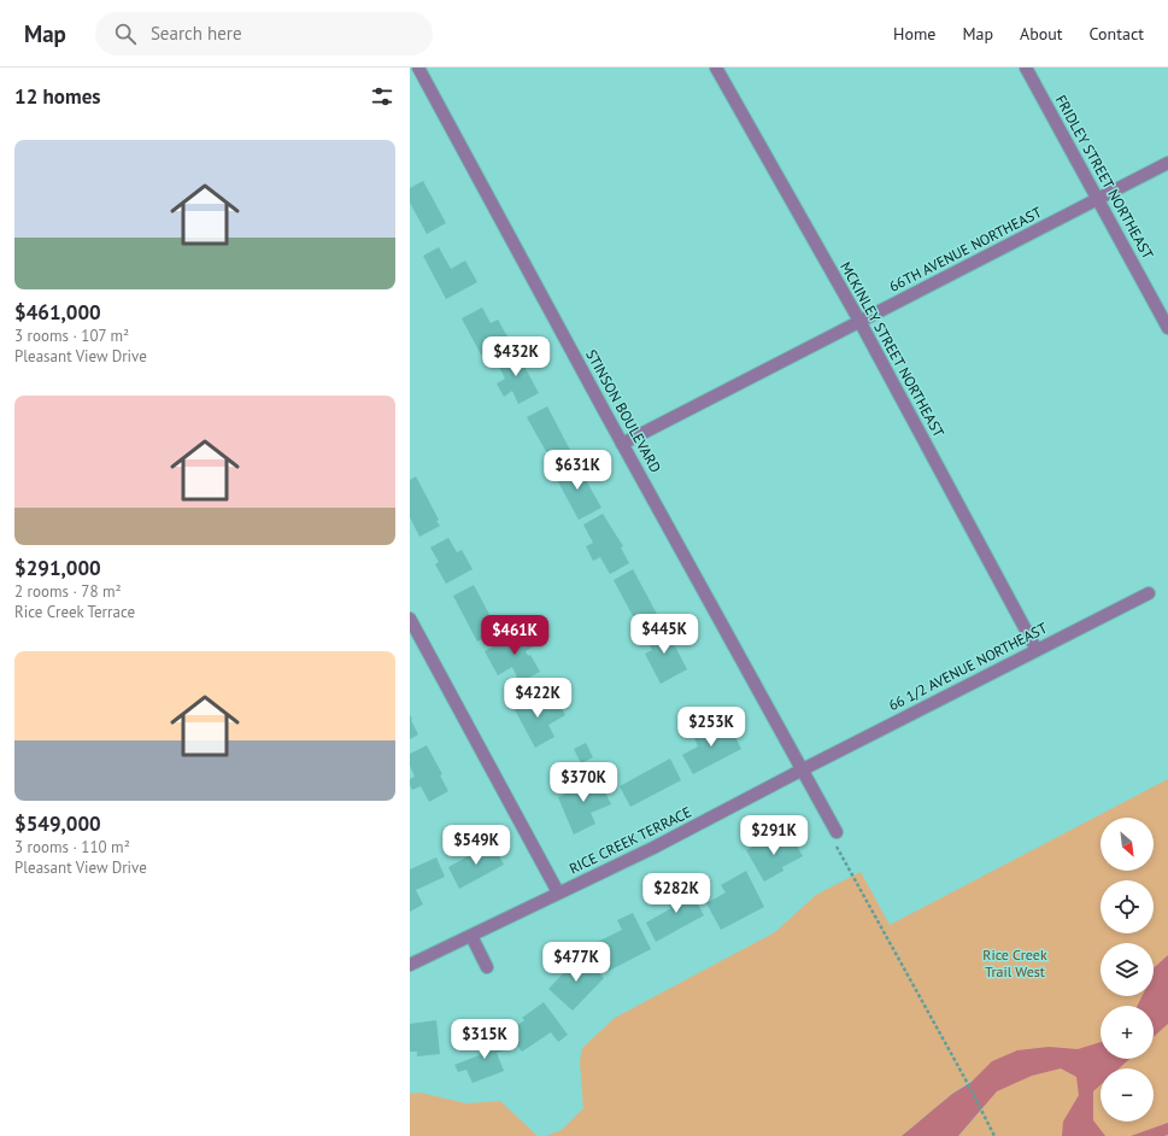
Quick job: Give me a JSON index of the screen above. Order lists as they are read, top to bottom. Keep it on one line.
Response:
{"streets":{"street":["FRIDLEY STREET NORTHEAST","66TH AVENUE NORTHEAST","MCKINLEY STREET NORTHEAST","STINSON BOULEVARD","66 1/2 AVENUE NORTHEAST","RICE CREEK TERRACE"]},"crossings":[["FRIDLEY STREET NORTHEAST","66TH AVENUE NORTHEAST"],["66TH AVENUE NORTHEAST","MCKINLEY STREET NORTHEAST"],["66TH AVENUE NORTHEAST","STINSON BOULEVARD"],["MCKINLEY STREET NORTHEAST","66 1/2 AVENUE NORTHEAST"],["STINSON BOULEVARD","66 1/2 AVENUE NORTHEAST"],["STINSON BOULEVARD","RICE CREEK TERRACE"],["66 1/2 AVENUE NORTHEAST","RICE CREEK TERRACE"]],"parks":["Rice Creek Trail West"],"north":"bottom right","page":{"header":"Map","search":"Search here","nav":["Home","Map","About","Contact"],"heading":"12 homes","list":[{"name":"$461,000","note":"3 rooms · 107 m² · Pleasant View Drive"},{"name":"$291,000","note":"2 rooms · 78 m² · Rice Creek Terrace"},{"name":"$549,000","note":"3 rooms · 110 m² · Pleasant View Drive"}],"price":["$432K","$631K","$445K","$461K","$422K","$253K","$370K","$291K","$549K","$282K","$477K","$315K"],"map_buttons":["+","−"]}}
